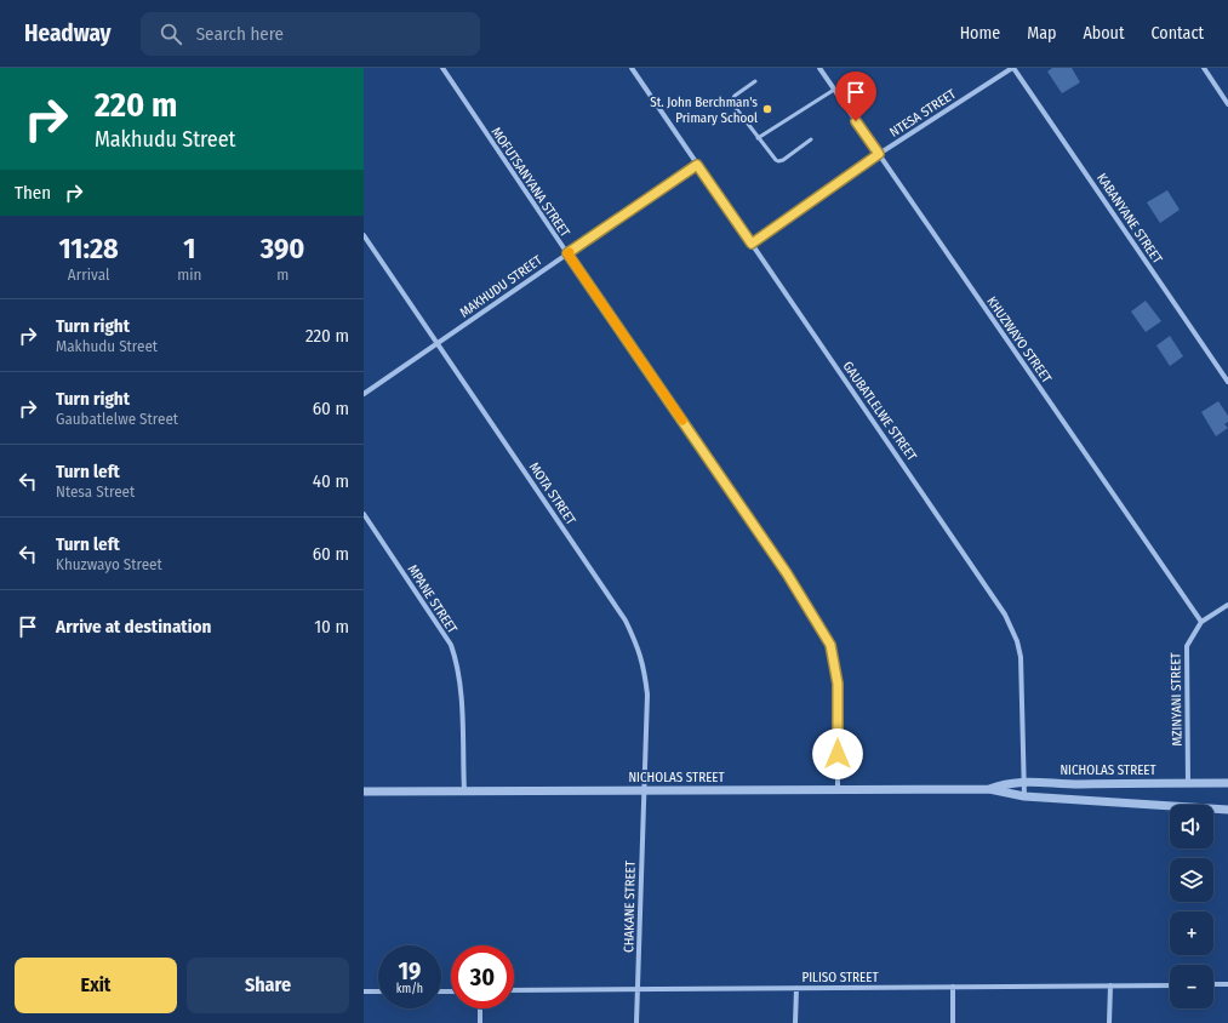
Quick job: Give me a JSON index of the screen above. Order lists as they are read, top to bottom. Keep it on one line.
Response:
{"streets":{"street":["NTESA STREET","MOFUTSANYANA STREET","KABANYANE STREET","MAKHUDU STREET","KHUZWAYO STREET","GAUBATLELWE STREET","MOTA STREET","MPANE STREET","MZINYANI STREET","NICHOLAS STREET","CHAKANE STREET","PILISO STREET"]},"crossings":[["NTESA STREET","KABANYANE STREET"],["NTESA STREET","KHUZWAYO STREET"],["NTESA STREET","GAUBATLELWE STREET"],["MOFUTSANYANA STREET","MAKHUDU STREET"],["MOFUTSANYANA STREET","NICHOLAS STREET"],["MAKHUDU STREET","GAUBATLELWE STREET"],["MAKHUDU STREET","MOTA STREET"],["KHUZWAYO STREET","MZINYANI STREET"],["GAUBATLELWE STREET","NICHOLAS STREET"],["MOTA STREET","NICHOLAS STREET"],["MOTA STREET","CHAKANE STREET"],["MPANE STREET","NICHOLAS STREET"],["MZINYANI STREET","NICHOLAS STREET"],["NICHOLAS STREET","CHAKANE STREET"],["CHAKANE STREET","PILISO STREET"]],"places":["St. John Berchman's Primary School"],"page":{"header":"Headway","search":"Search here","nav":["Home","Map","About","Contact"],"turn":["220 m","Makhudu Street"],"then":"Then","eta":["11:28","Arrival","1","min","390","m"],"list":[{"name":"Turn right","note":"Makhudu Street","value":"220 m"},{"name":"Turn right","note":"Gaubatlelwe Street","value":"60 m"},{"name":"Turn left","note":"Ntesa Street","value":"40 m"},{"name":"Turn left","note":"Khuzwayo Street","value":"60 m"},{"name":"Arrive at destination","value":"10 m"}],"map_buttons":["+","−"],"speed":"19 km/h","limit":"30","buttons":["Exit","Share"]}}
